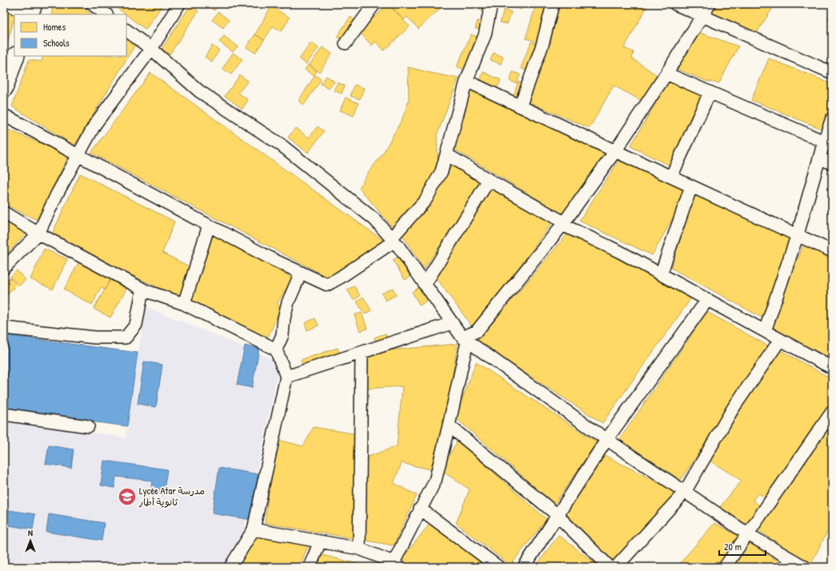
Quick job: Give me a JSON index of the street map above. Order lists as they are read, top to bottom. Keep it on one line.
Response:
{"places":{"school or university":["Lycée Atar مدرسة ثانوية أطار"]},"legend":["Homes","Schools"],"scale_bar":"20 m","north":"top"}
